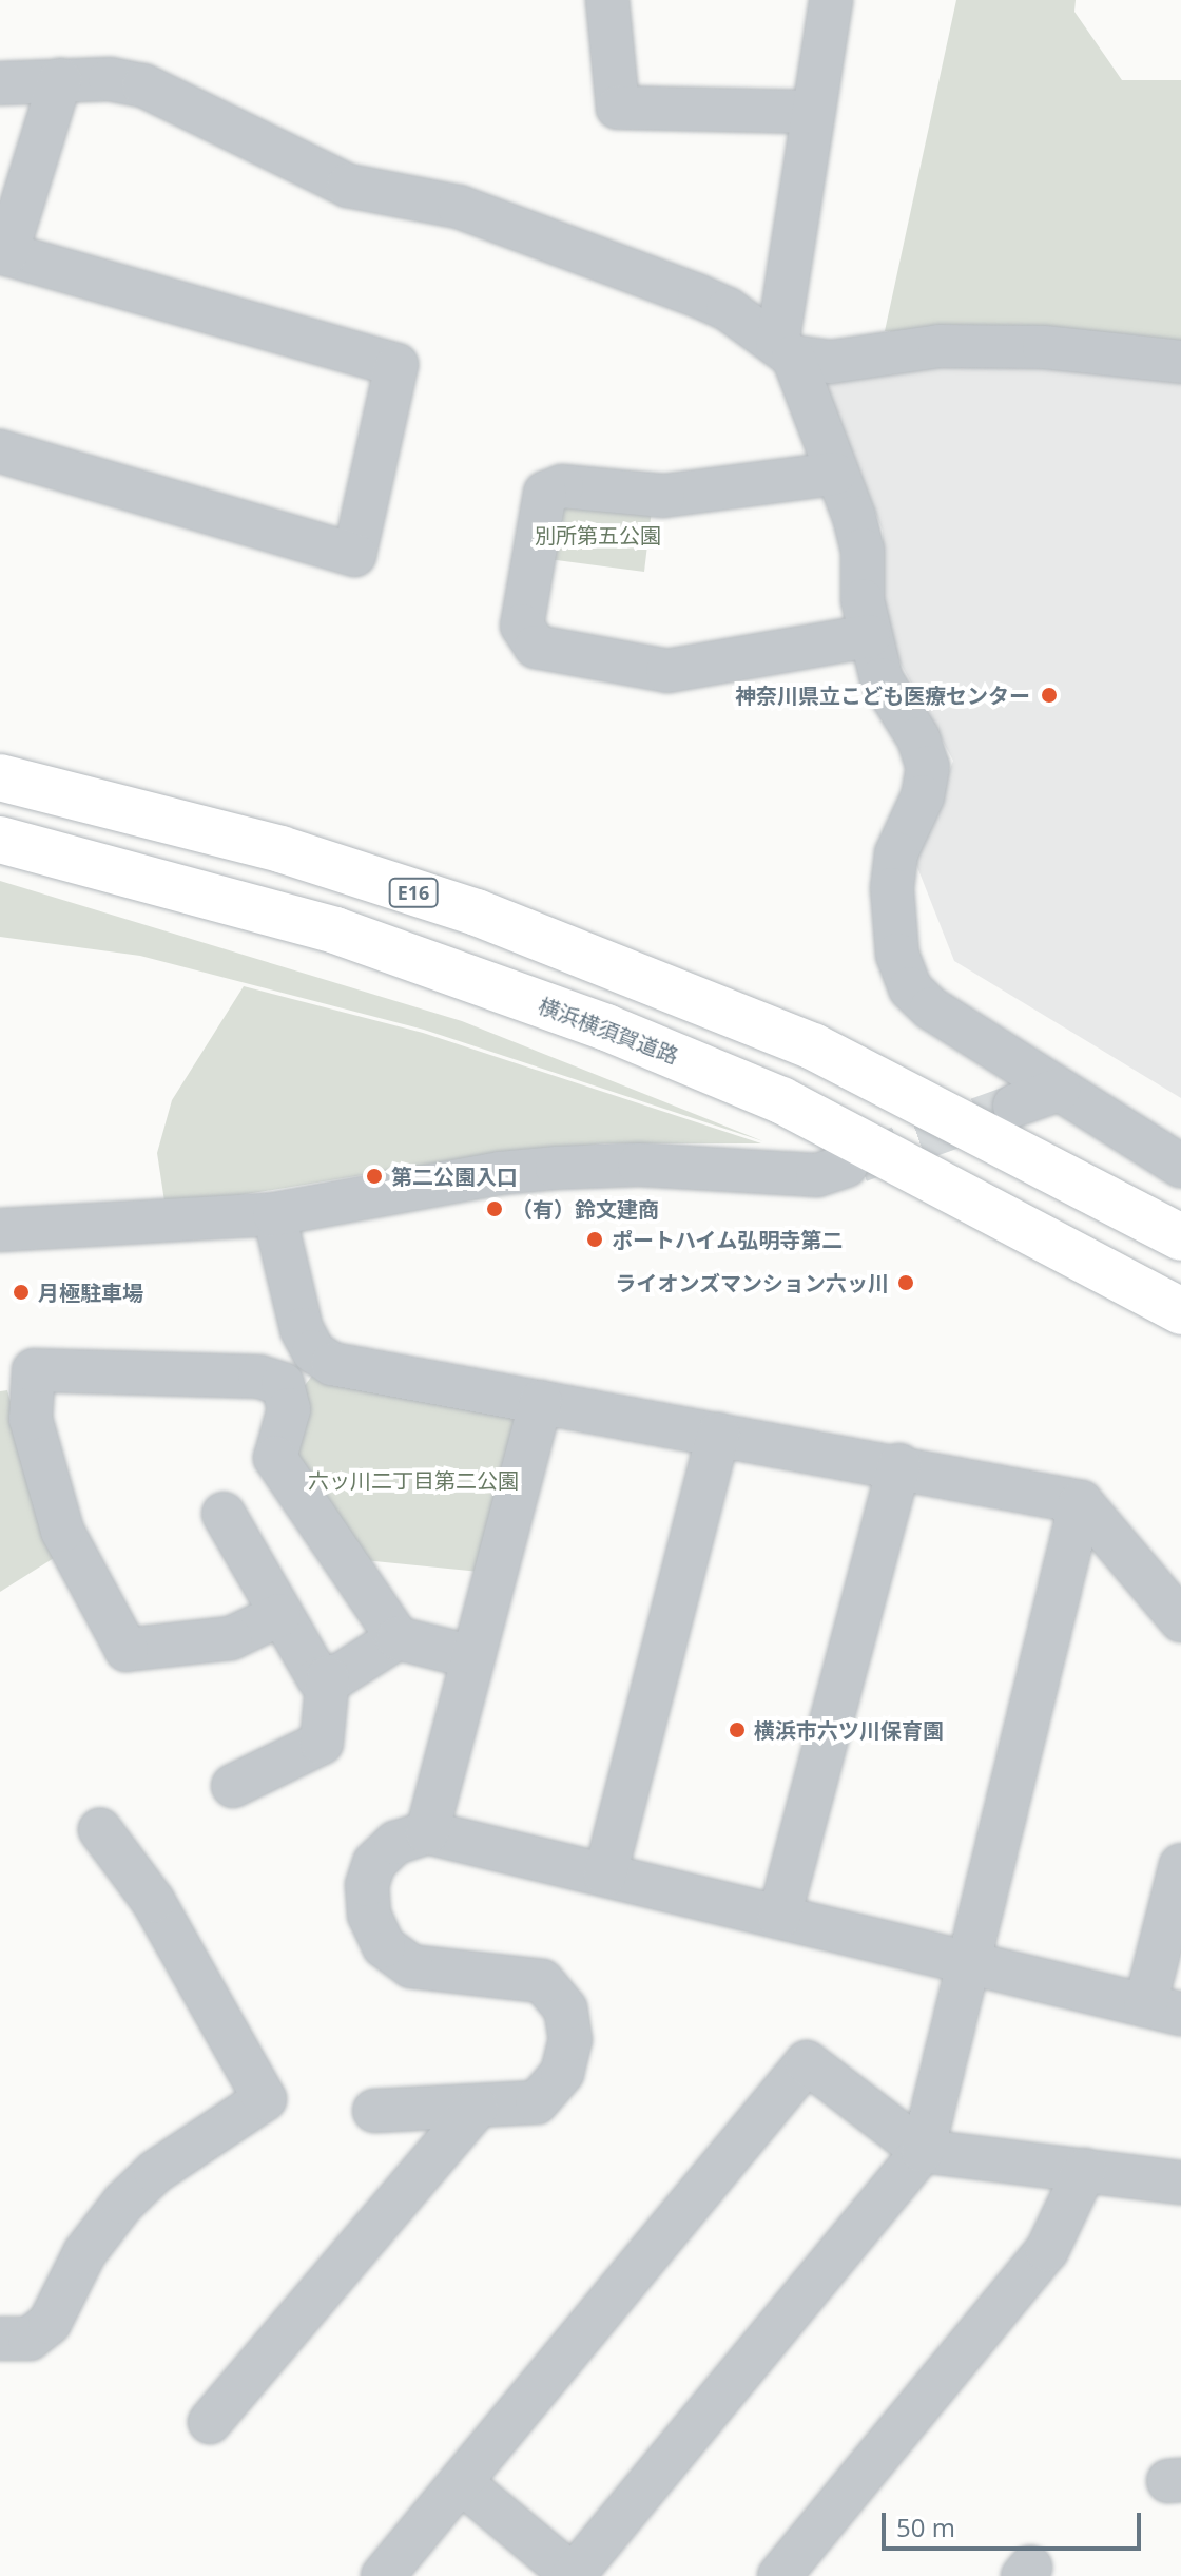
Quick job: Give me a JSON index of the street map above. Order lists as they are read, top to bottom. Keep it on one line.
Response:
{"streets":{"highway":["E16","横浜横須賀道路"]},"parks":["別所第五公園","六ッ川二丁目第二公園"],"places":["神奈川県立こども医療センター","第二公園入口","（有）鈴文建商","ポートハイム弘明寺第二","ライオンズマンション六ッ川","月極駐車場","横浜市六ツ川保育園"],"scale_bar":"50 m"}
